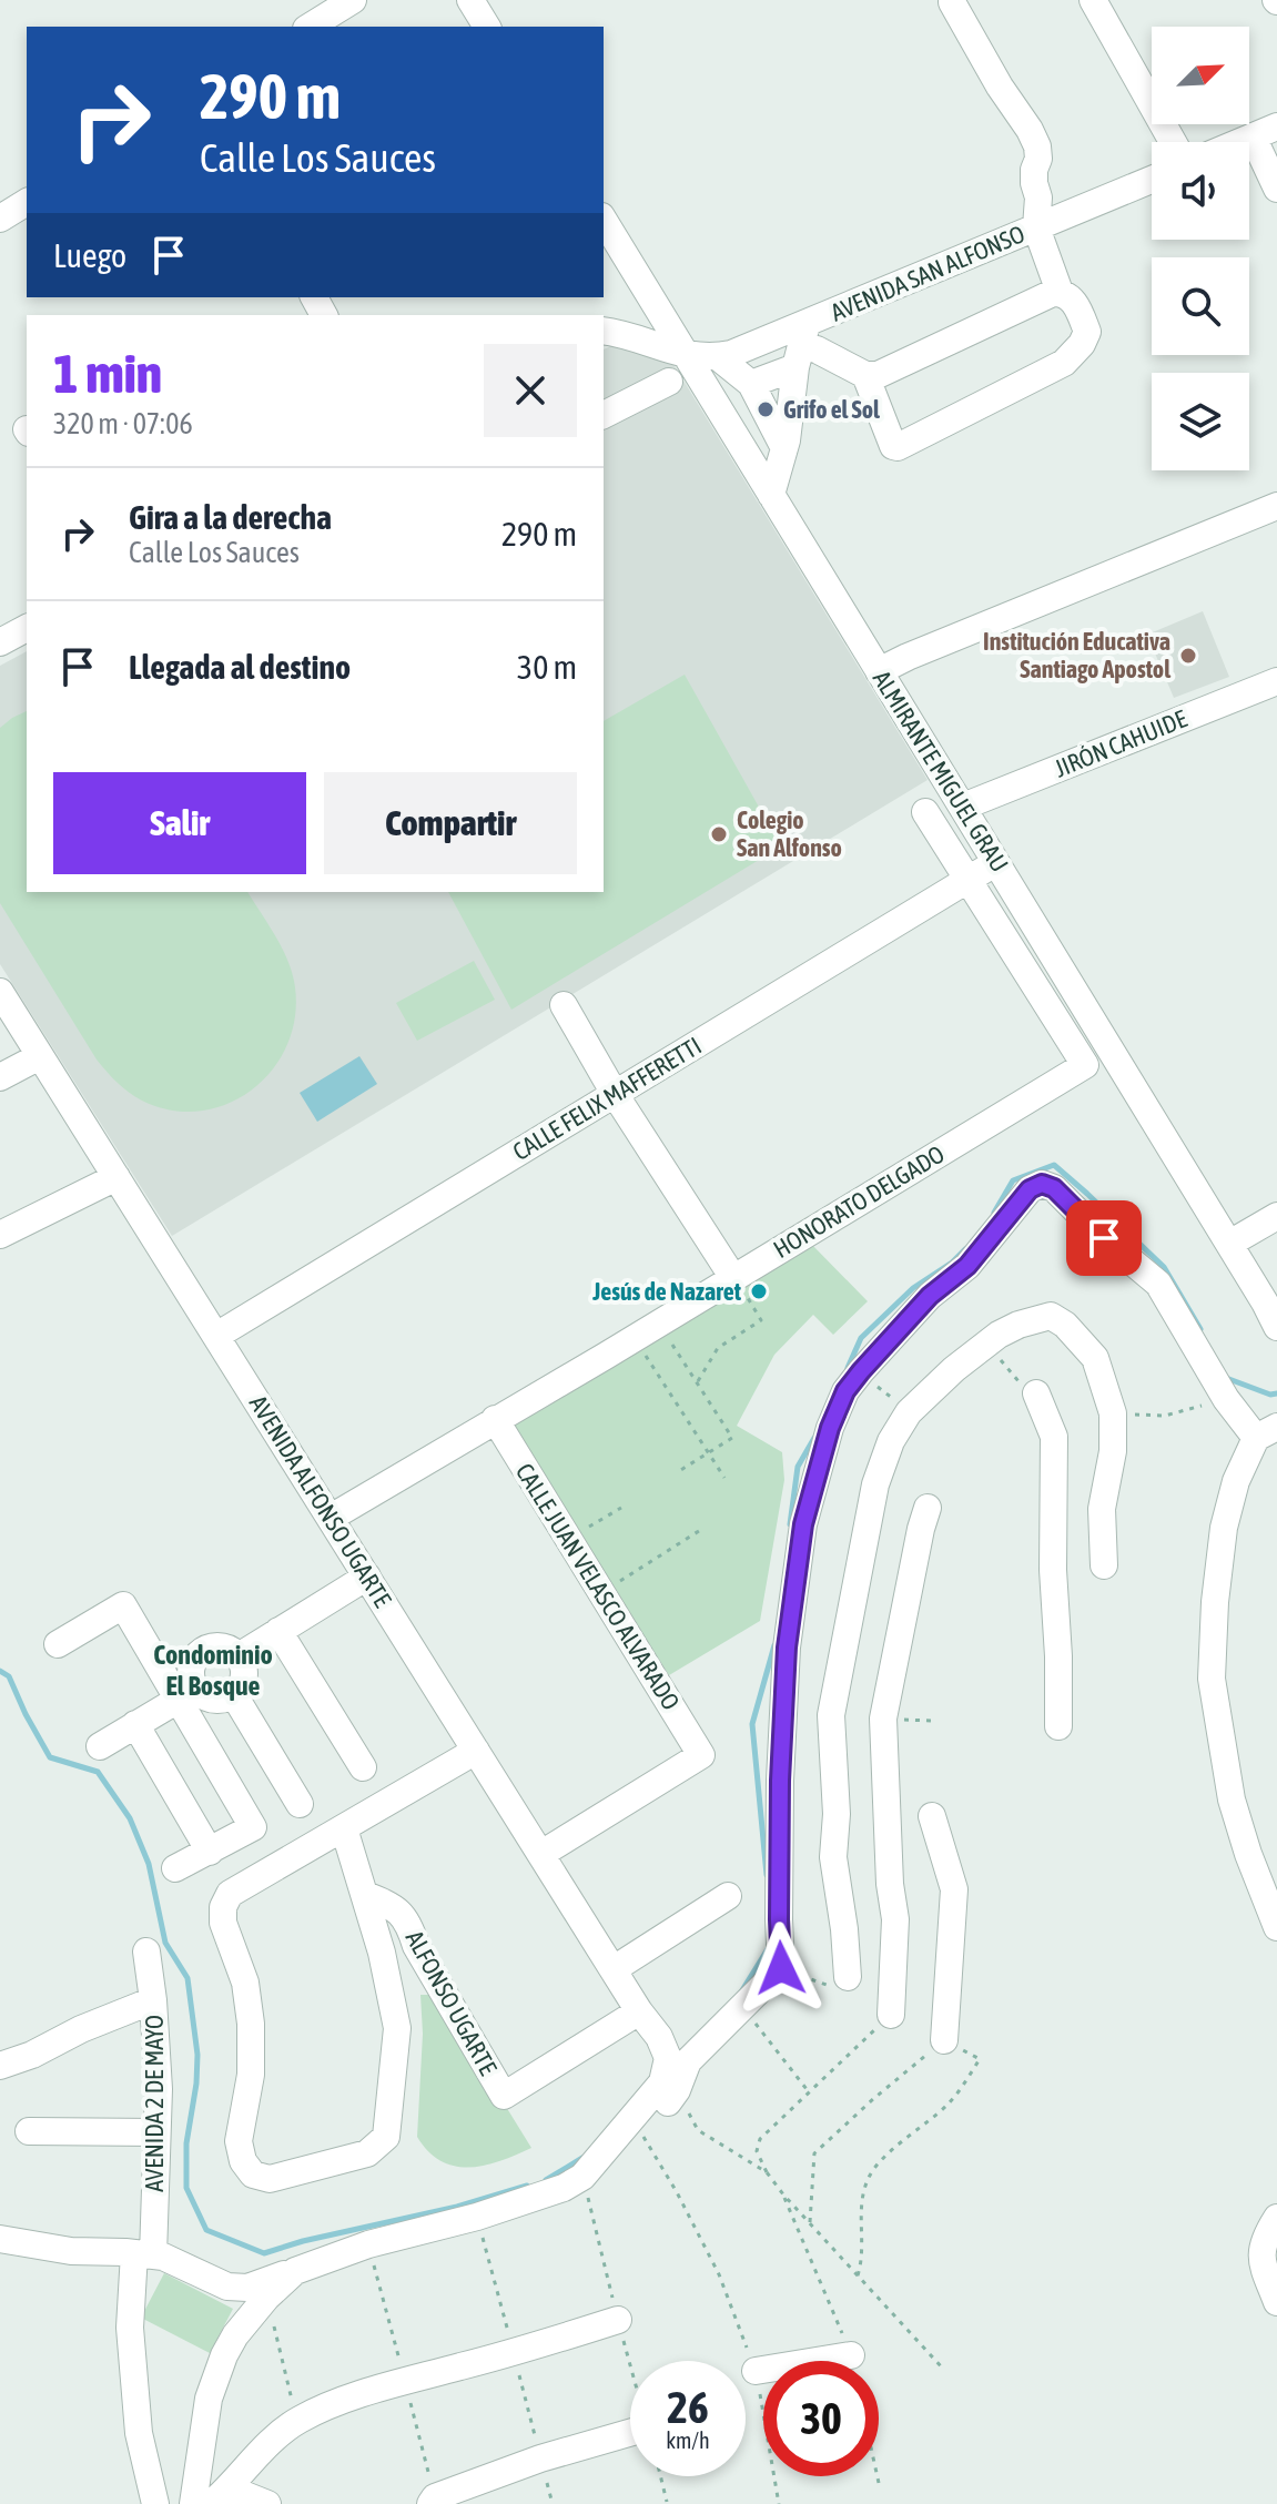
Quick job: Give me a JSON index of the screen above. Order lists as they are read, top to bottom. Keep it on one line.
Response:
{"streets":{"street":["AVENIDA SAN ALFONSO","JIRÓN CAHUIDE","ALMIRANTE MIGUEL GRAU","CALLE FELIX MAFFERETTI","HONORATO DELGADO","AVENIDA ALFONSO UGARTE","CALLE JUAN VELASCO ALVARADO","ALFONSO UGARTE","AVENIDA 2 DE MAYO"]},"crossings":[["AVENIDA SAN ALFONSO","ALMIRANTE MIGUEL GRAU"],["JIRÓN CAHUIDE","ALMIRANTE MIGUEL GRAU"],["ALMIRANTE MIGUEL GRAU","CALLE FELIX MAFFERETTI"],["CALLE FELIX MAFFERETTI","HONORATO DELGADO"],["CALLE FELIX MAFFERETTI","AVENIDA ALFONSO UGARTE"],["HONORATO DELGADO","AVENIDA ALFONSO UGARTE"],["HONORATO DELGADO","CALLE JUAN VELASCO ALVARADO"],["AVENIDA ALFONSO UGARTE","CALLE JUAN VELASCO ALVARADO"],["AVENIDA ALFONSO UGARTE","ALFONSO UGARTE"],["AVENIDA ALFONSO UGARTE","AVENIDA 2 DE MAYO"]],"districts":["Condominio El Bosque"],"places":["Grifo el Sol","Institución Educativa Santiago Apostol","Colegio San Alfonso","Jesús de Nazaret"],"north":"top right","page":{"turn":["290 m","Calle Los Sauces"],"then":"Luego","heading":["1 min","320 m · 07:06"],"list":[{"name":"Gira a la derecha","note":"Calle Los Sauces","value":"290 m"},{"name":"Llegada al destino","value":"30 m"}],"buttons":["Salir","Compartir"],"speed":"26 km/h","limit":"30"}}
